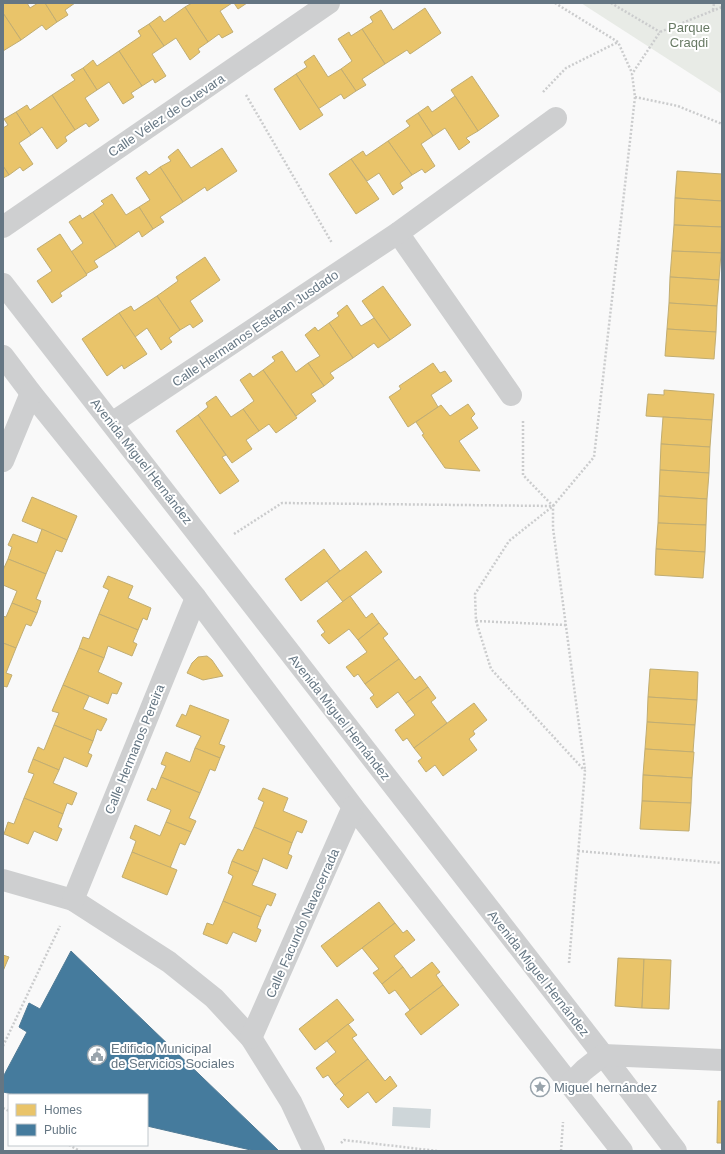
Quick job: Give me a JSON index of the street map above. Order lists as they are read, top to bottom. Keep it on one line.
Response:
{"streets":{"street":["Calle Vélez de Guevara","Calle Hermanos Esteban Jusdado","Avenida Miguel Hernández","Calle Hermanos Pereira","Calle Facundo Navacerrada"]},"crossings":[["Calle Hermanos Esteban Jusdado","Avenida Miguel Hernández"]],"parks":["Parque Craqdi"],"places":{"public building":["Edificio Municipal de Servicios Sociales"],"place":["Miguel hernández"]},"legend":["Homes","Public"]}
